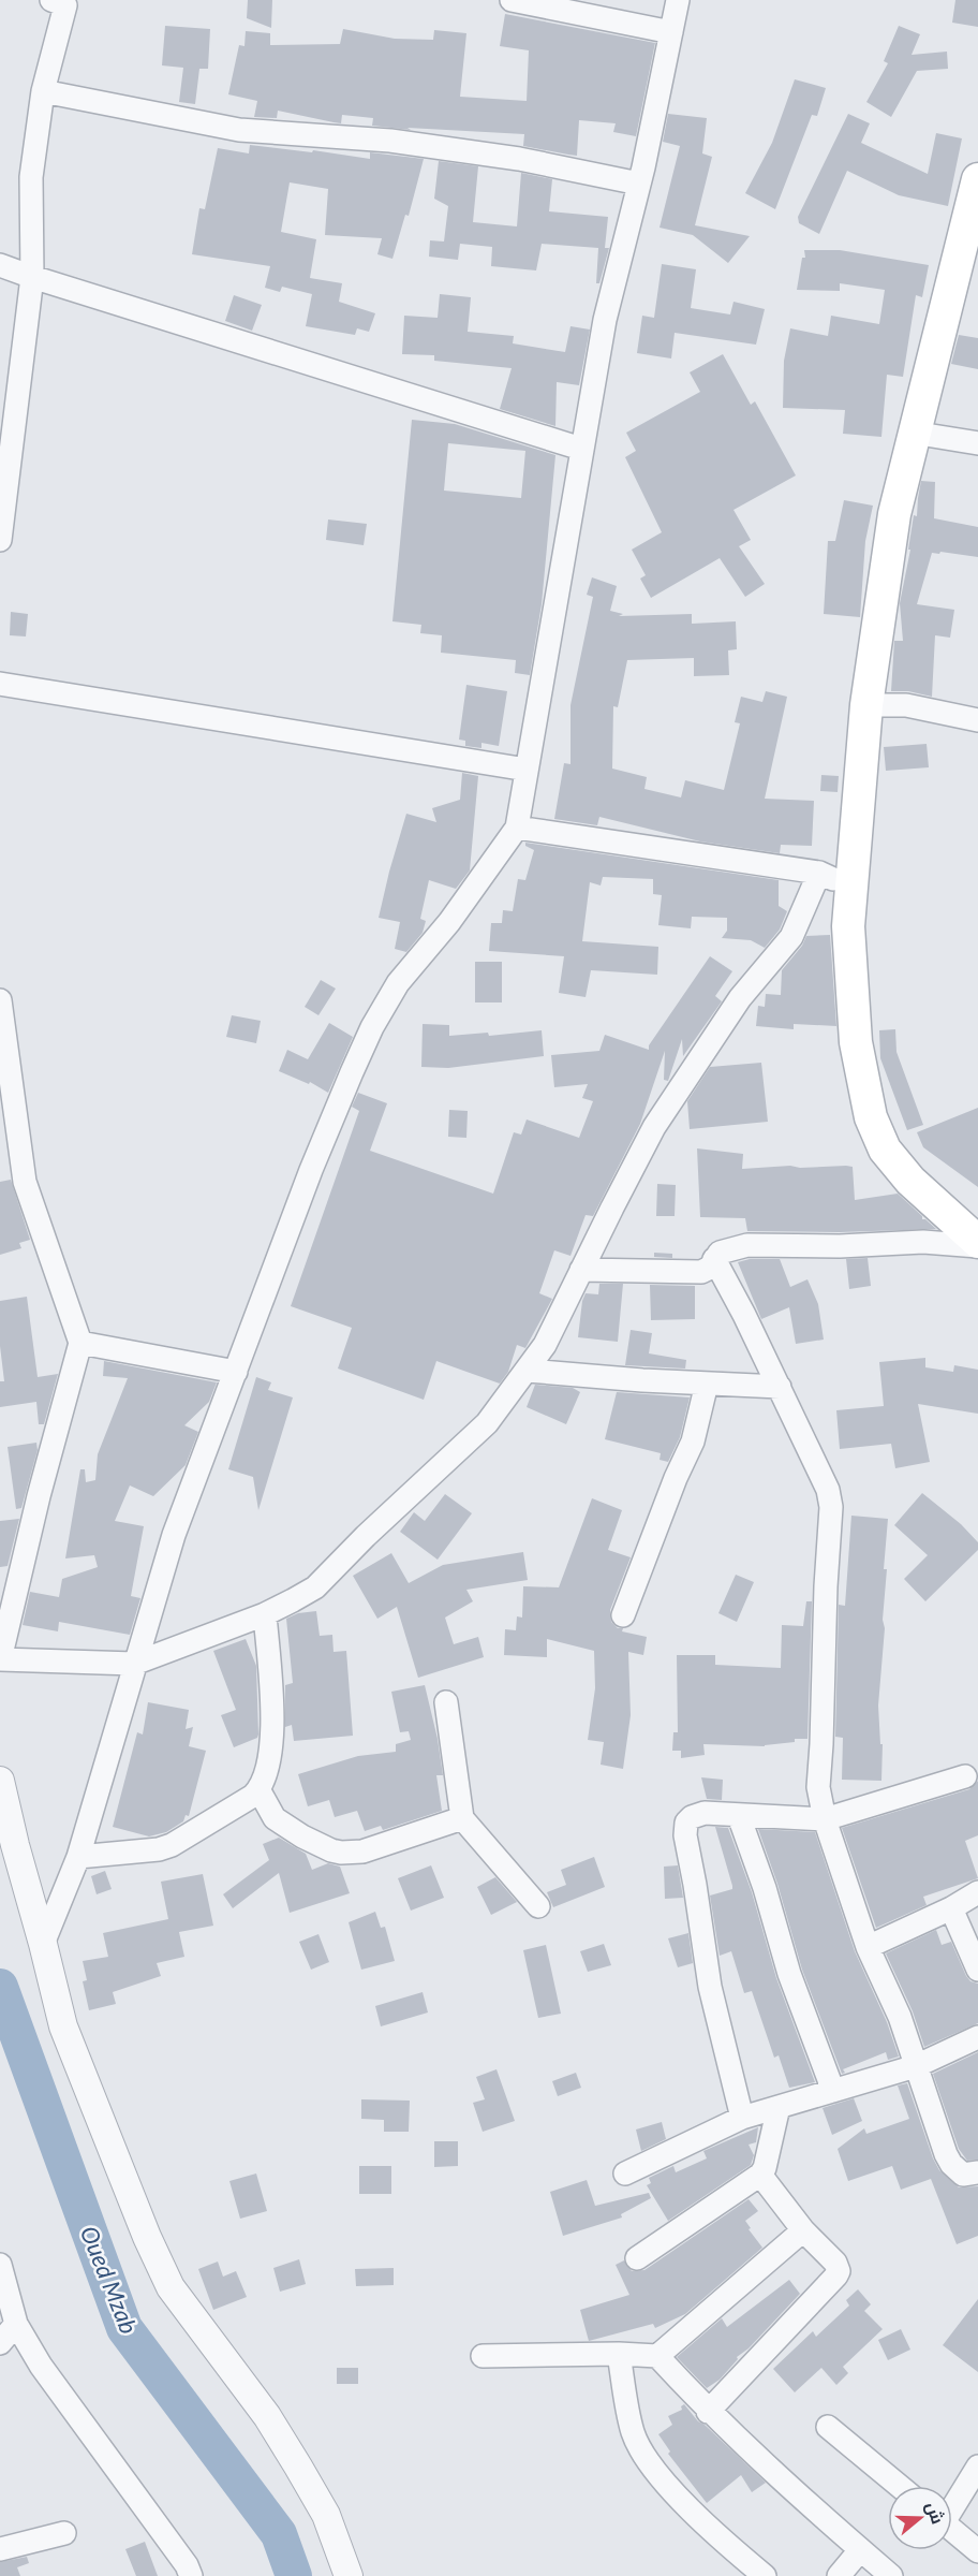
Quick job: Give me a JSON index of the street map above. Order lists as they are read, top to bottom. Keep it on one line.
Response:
{"water":["Oued Mzab"],"north":"right"}
